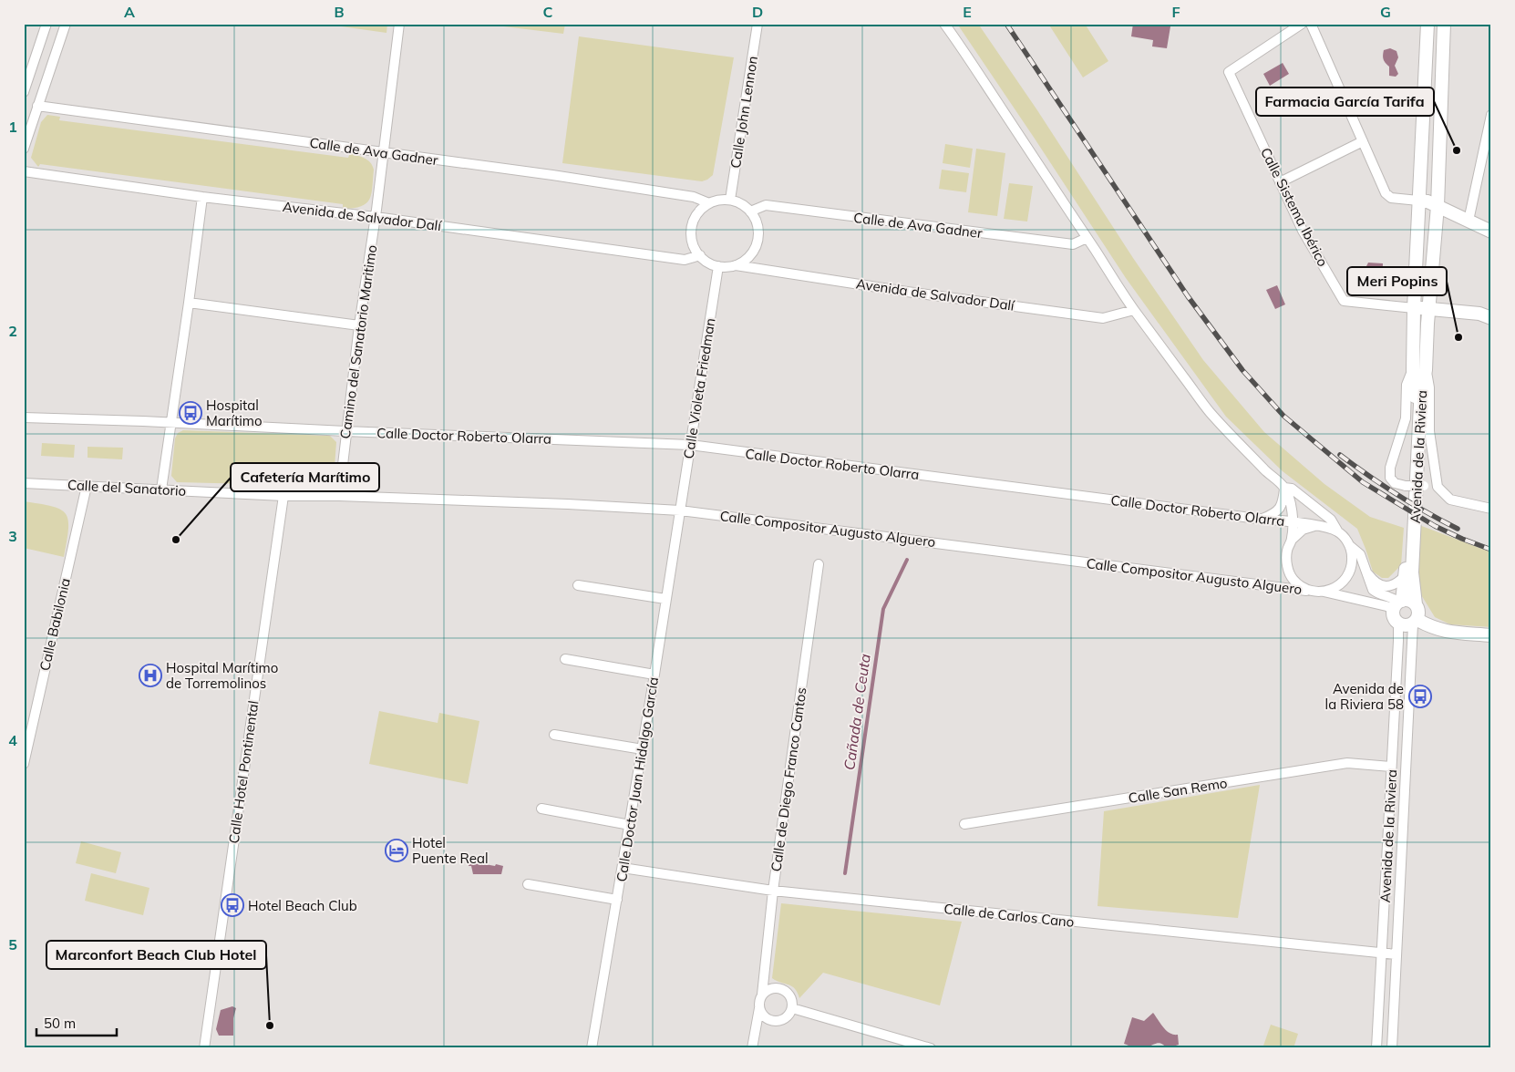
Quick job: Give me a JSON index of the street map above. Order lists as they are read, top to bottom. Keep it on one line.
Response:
{"streets":{"street":["Calle John Lennon","Calle de Ava Gadner","Calle Sistema Ibérico","Avenida de Salvador Dalí","Camino del Sanatorio Maritimo","Calle Violeta Friedman","Calle Doctor Roberto Olarra","Avenida de la Riviera","Calle del Sanatorio","Calle Compositor Augusto Alguero","Calle Babilonia","Calle Hotel Pontinental","Calle Doctor Juan Hidalgo García","Calle de Diego Franco Cantos","Calle San Remo","Calle de Carlos Cano"]},"crossings":[["Calle John Lennon","Calle de Ava Gadner"],["Calle John Lennon","Avenida de Salvador Dalí"],["Calle John Lennon","Calle Violeta Friedman"],["Calle de Ava Gadner","Avenida de Salvador Dalí"],["Calle de Ava Gadner","Camino del Sanatorio Maritimo"],["Calle de Ava Gadner","Calle Violeta Friedman"],["Calle Sistema Ibérico","Avenida de la Riviera"],["Avenida de Salvador Dalí","Camino del Sanatorio Maritimo"],["Avenida de Salvador Dalí","Calle Violeta Friedman"],["Camino del Sanatorio Maritimo","Calle Doctor Roberto Olarra"],["Camino del Sanatorio Maritimo","Calle del Sanatorio"],["Camino del Sanatorio Maritimo","Calle Compositor Augusto Alguero"],["Calle Violeta Friedman","Calle Doctor Roberto Olarra"],["Calle Violeta Friedman","Calle Compositor Augusto Alguero"],["Calle Violeta Friedman","Calle Doctor Juan Hidalgo García"],["Calle Doctor Roberto Olarra","Calle Compositor Augusto Alguero"],["Avenida de la Riviera","Calle Compositor Augusto Alguero"],["Avenida de la Riviera","Calle San Remo"],["Avenida de la Riviera","Calle de Carlos Cano"],["Calle del Sanatorio","Calle Compositor Augusto Alguero"],["Calle del Sanatorio","Calle Babilonia"],["Calle del Sanatorio","Calle Hotel Pontinental"],["Calle Compositor Augusto Alguero","Calle Doctor Juan Hidalgo García"],["Calle Doctor Juan Hidalgo García","Calle de Carlos Cano"],["Calle de Diego Franco Cantos","Calle de Carlos Cano"]],"water":["Cañada de Ceuta"],"places":{"other":["Farmacia García Tarifa","Meri Popins","Cafetería Marítimo","Marconfort Beach Club Hotel"],"bus stop":["Hospital Marítimo","Avenida de la Riviera 58","Hotel Beach Club"],"hospital":["Hospital Marítimo de Torremolinos"],"hotel":["Hotel Puente Real"]},"scale_bar":"50 m","grid":{"columns":["A","B","C","D","E","F","G"],"rows":["1","2","3","4","5"]}}
